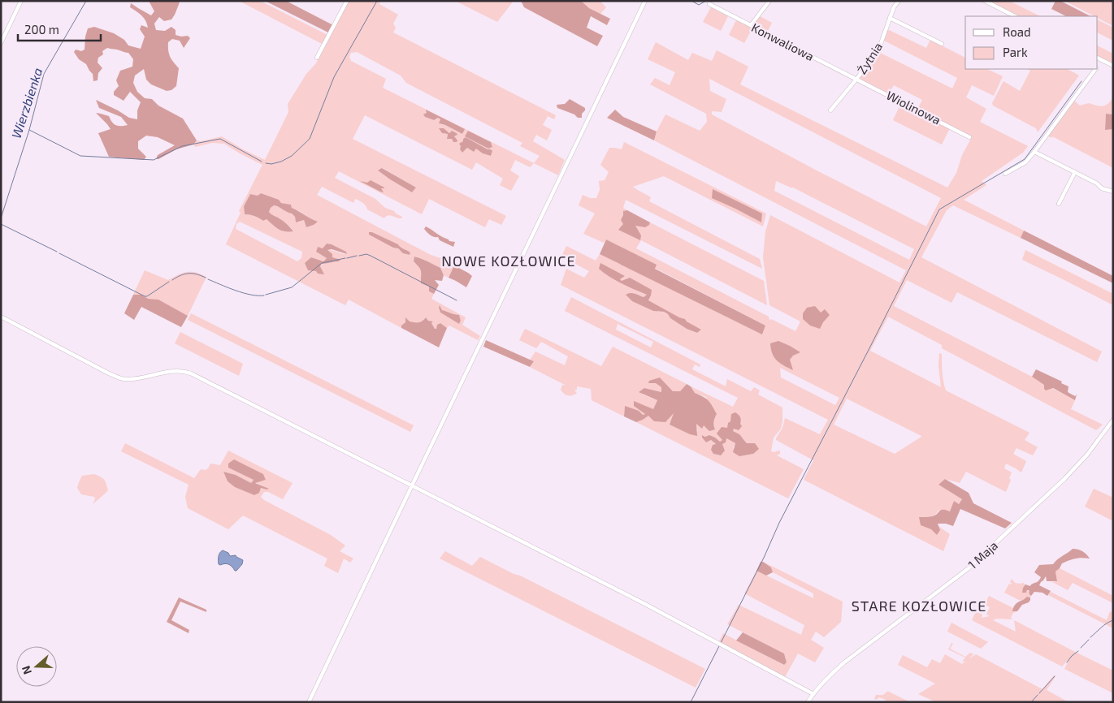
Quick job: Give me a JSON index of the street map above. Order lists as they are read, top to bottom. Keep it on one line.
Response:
{"streets":{"street":["Konwaliowa","Żytnia","Wiolinowa","1 Maja"]},"crossings":[["Konwaliowa","Żytnia"],["Konwaliowa","Wiolinowa"],["Żytnia","Wiolinowa"]],"districts":["NOWE KOZŁOWICE","STARE KOZŁOWICE"],"water":["Wierzbienka"],"legend":["Road","Park"],"scale_bar":"200 m","north":"left"}
